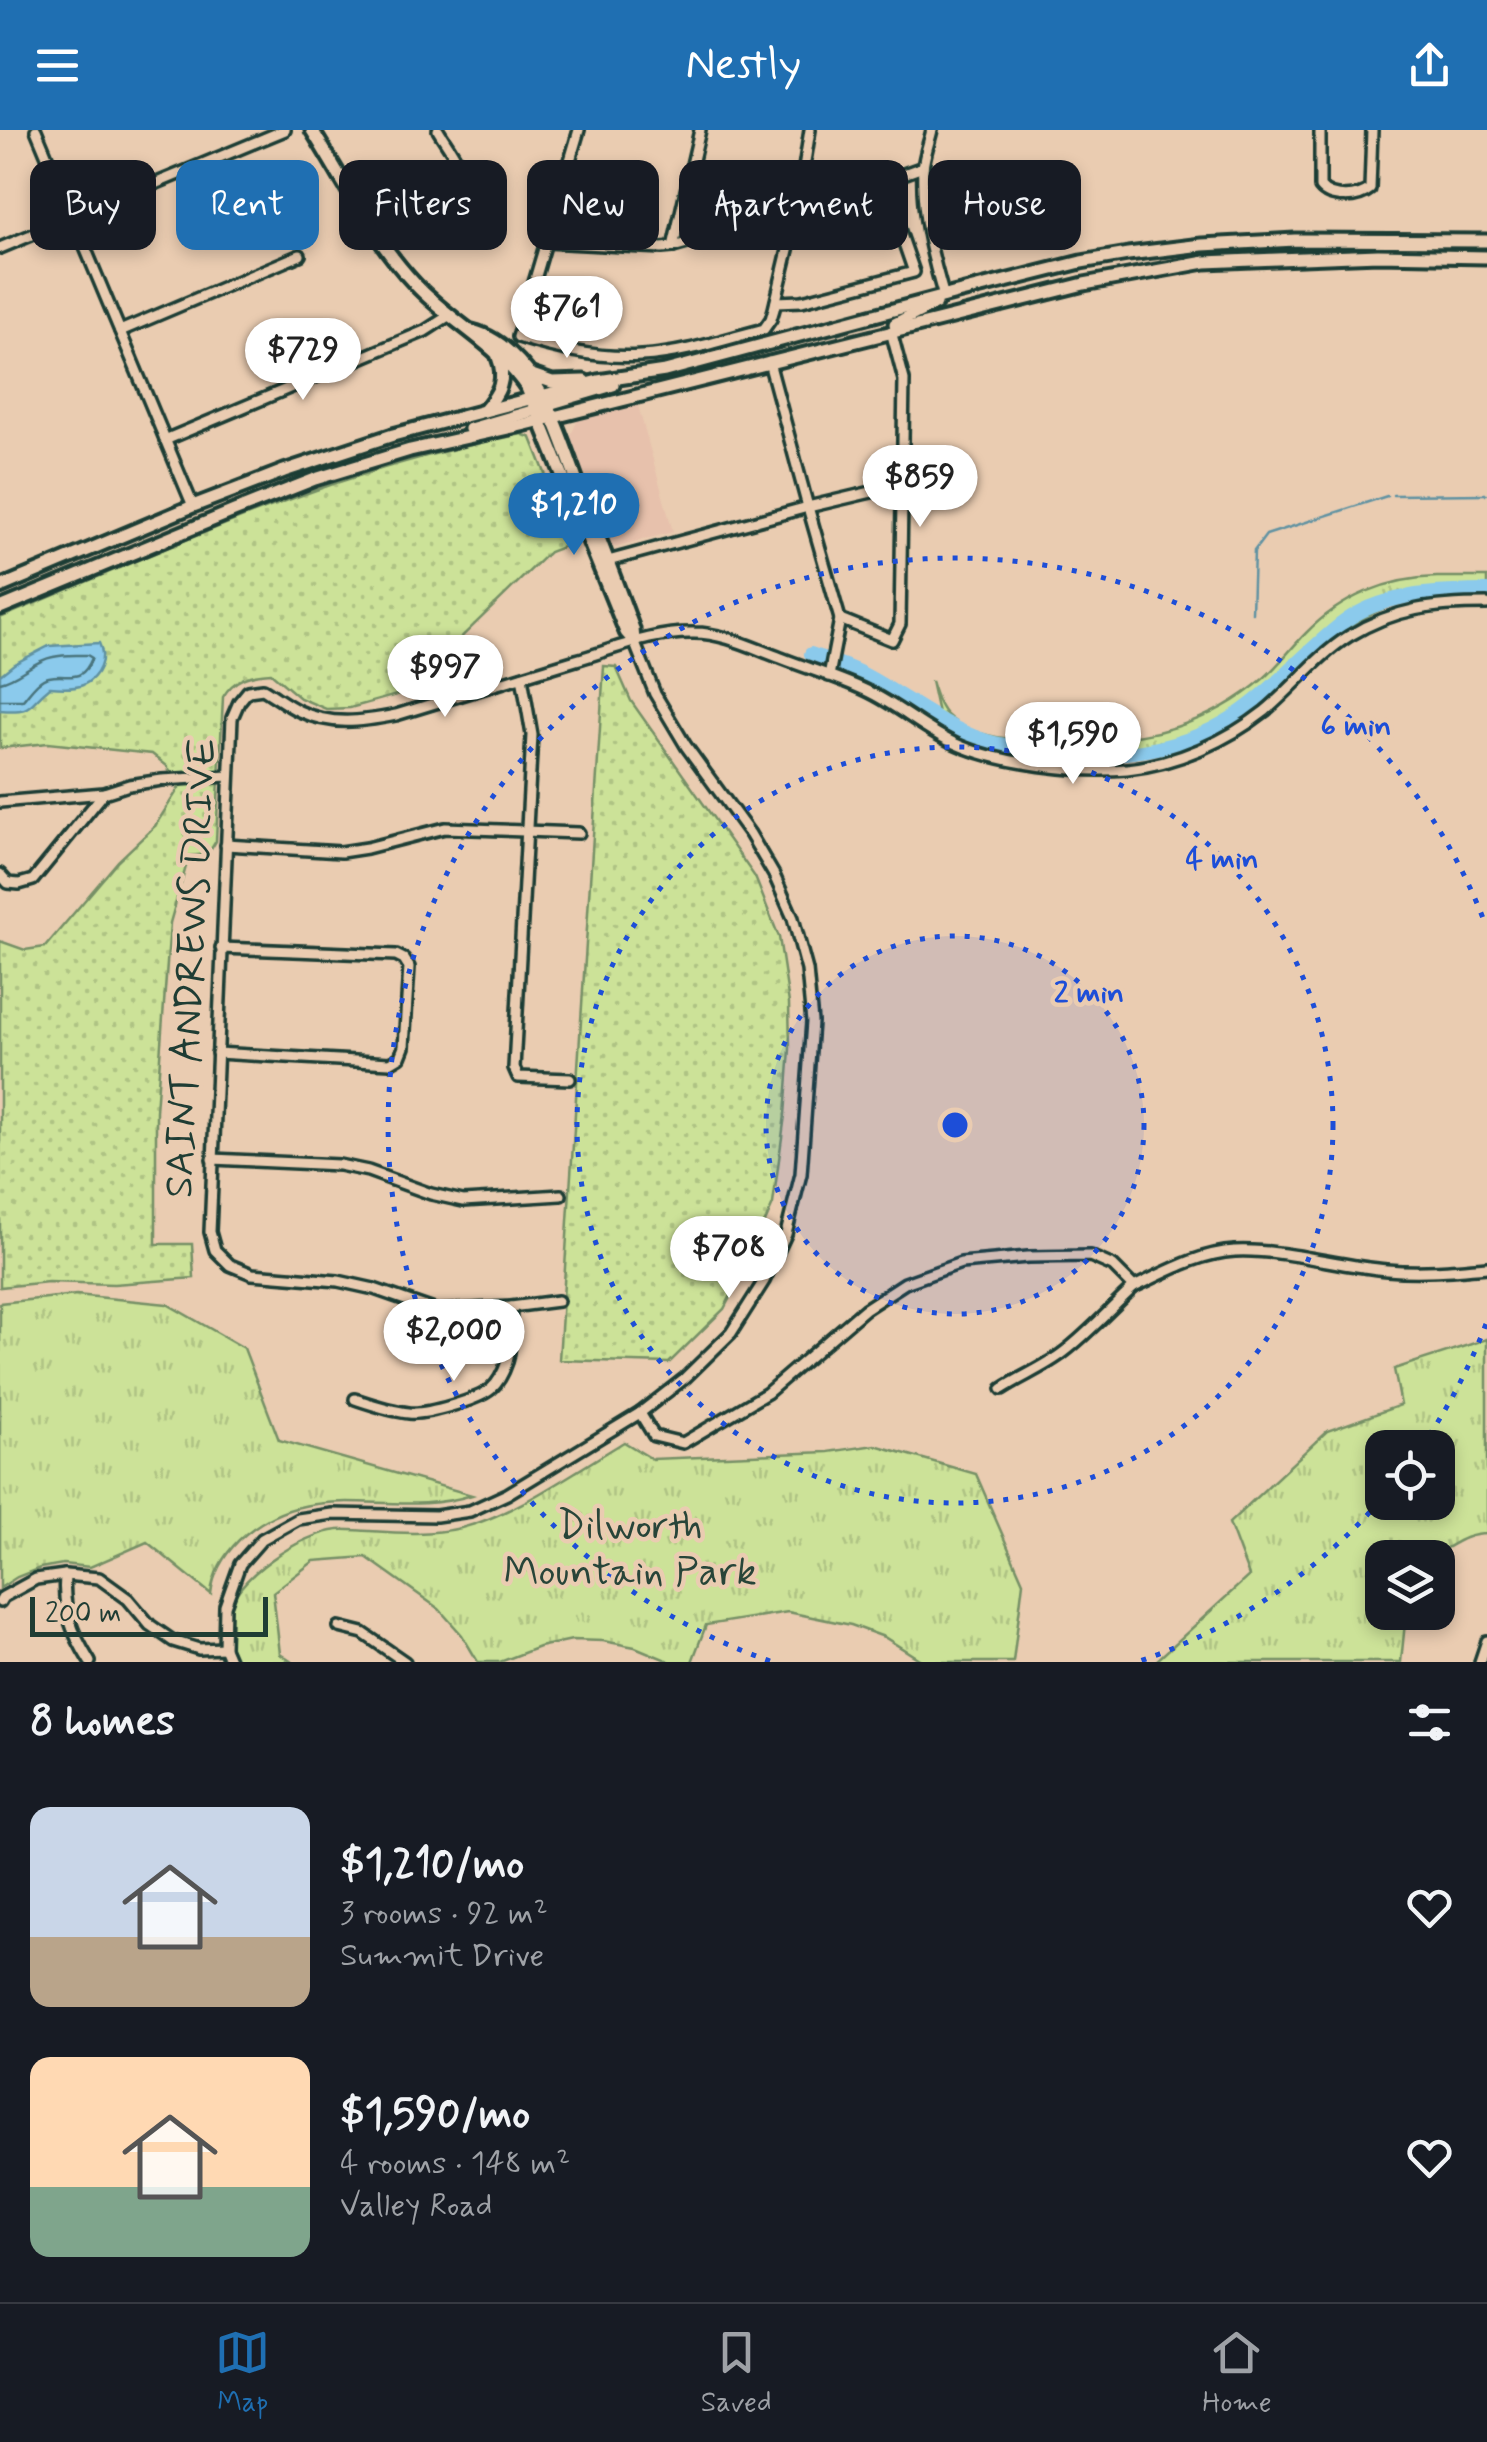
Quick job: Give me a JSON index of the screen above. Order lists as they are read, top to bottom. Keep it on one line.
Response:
{"streets":{"street":["SAINT ANDREWS DRIVE"]},"parks":["Dilworth Mountain Park"],"scale_bar":"200 m","page":{"header":"Nestly","chip":["Buy","Rent","Filters","New","Apartment","House"],"price":["$761","$729","$859","$1,210","$997","$1,590","$708","$2,000"],"scale":"200 m","heading":"8 homes","list":[{"name":"$1,210/mo","note":"3 rooms · 92 m² · Summit Drive"},{"name":"$1,590/mo","note":"4 rooms · 148 m² · Valley Road"}],"tabs":["Map","Saved","Home"]},"rings":["6 min","4 min","2 min"]}
